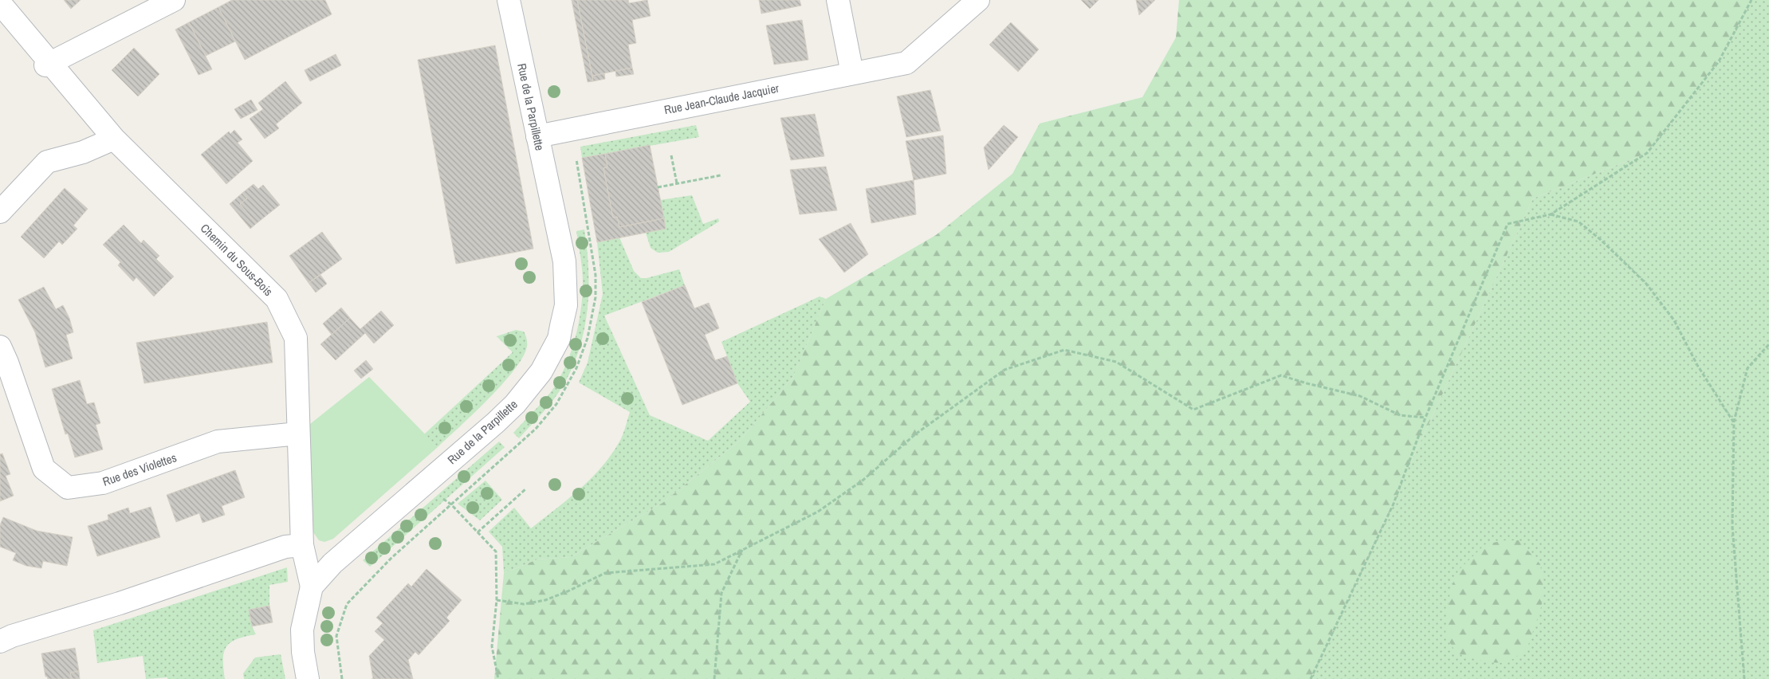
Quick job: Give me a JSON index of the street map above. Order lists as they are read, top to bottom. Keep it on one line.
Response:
{"streets":{"street":["Rue Jean-Claude Jacquier","Rue de la Parpillette","Chemin du Sous-Bois","Rue des Violettes"]},"crossings":[["Rue Jean-Claude Jacquier","Rue de la Parpillette"],["Rue de la Parpillette","Chemin du Sous-Bois"],["Chemin du Sous-Bois","Rue des Violettes"]]}
